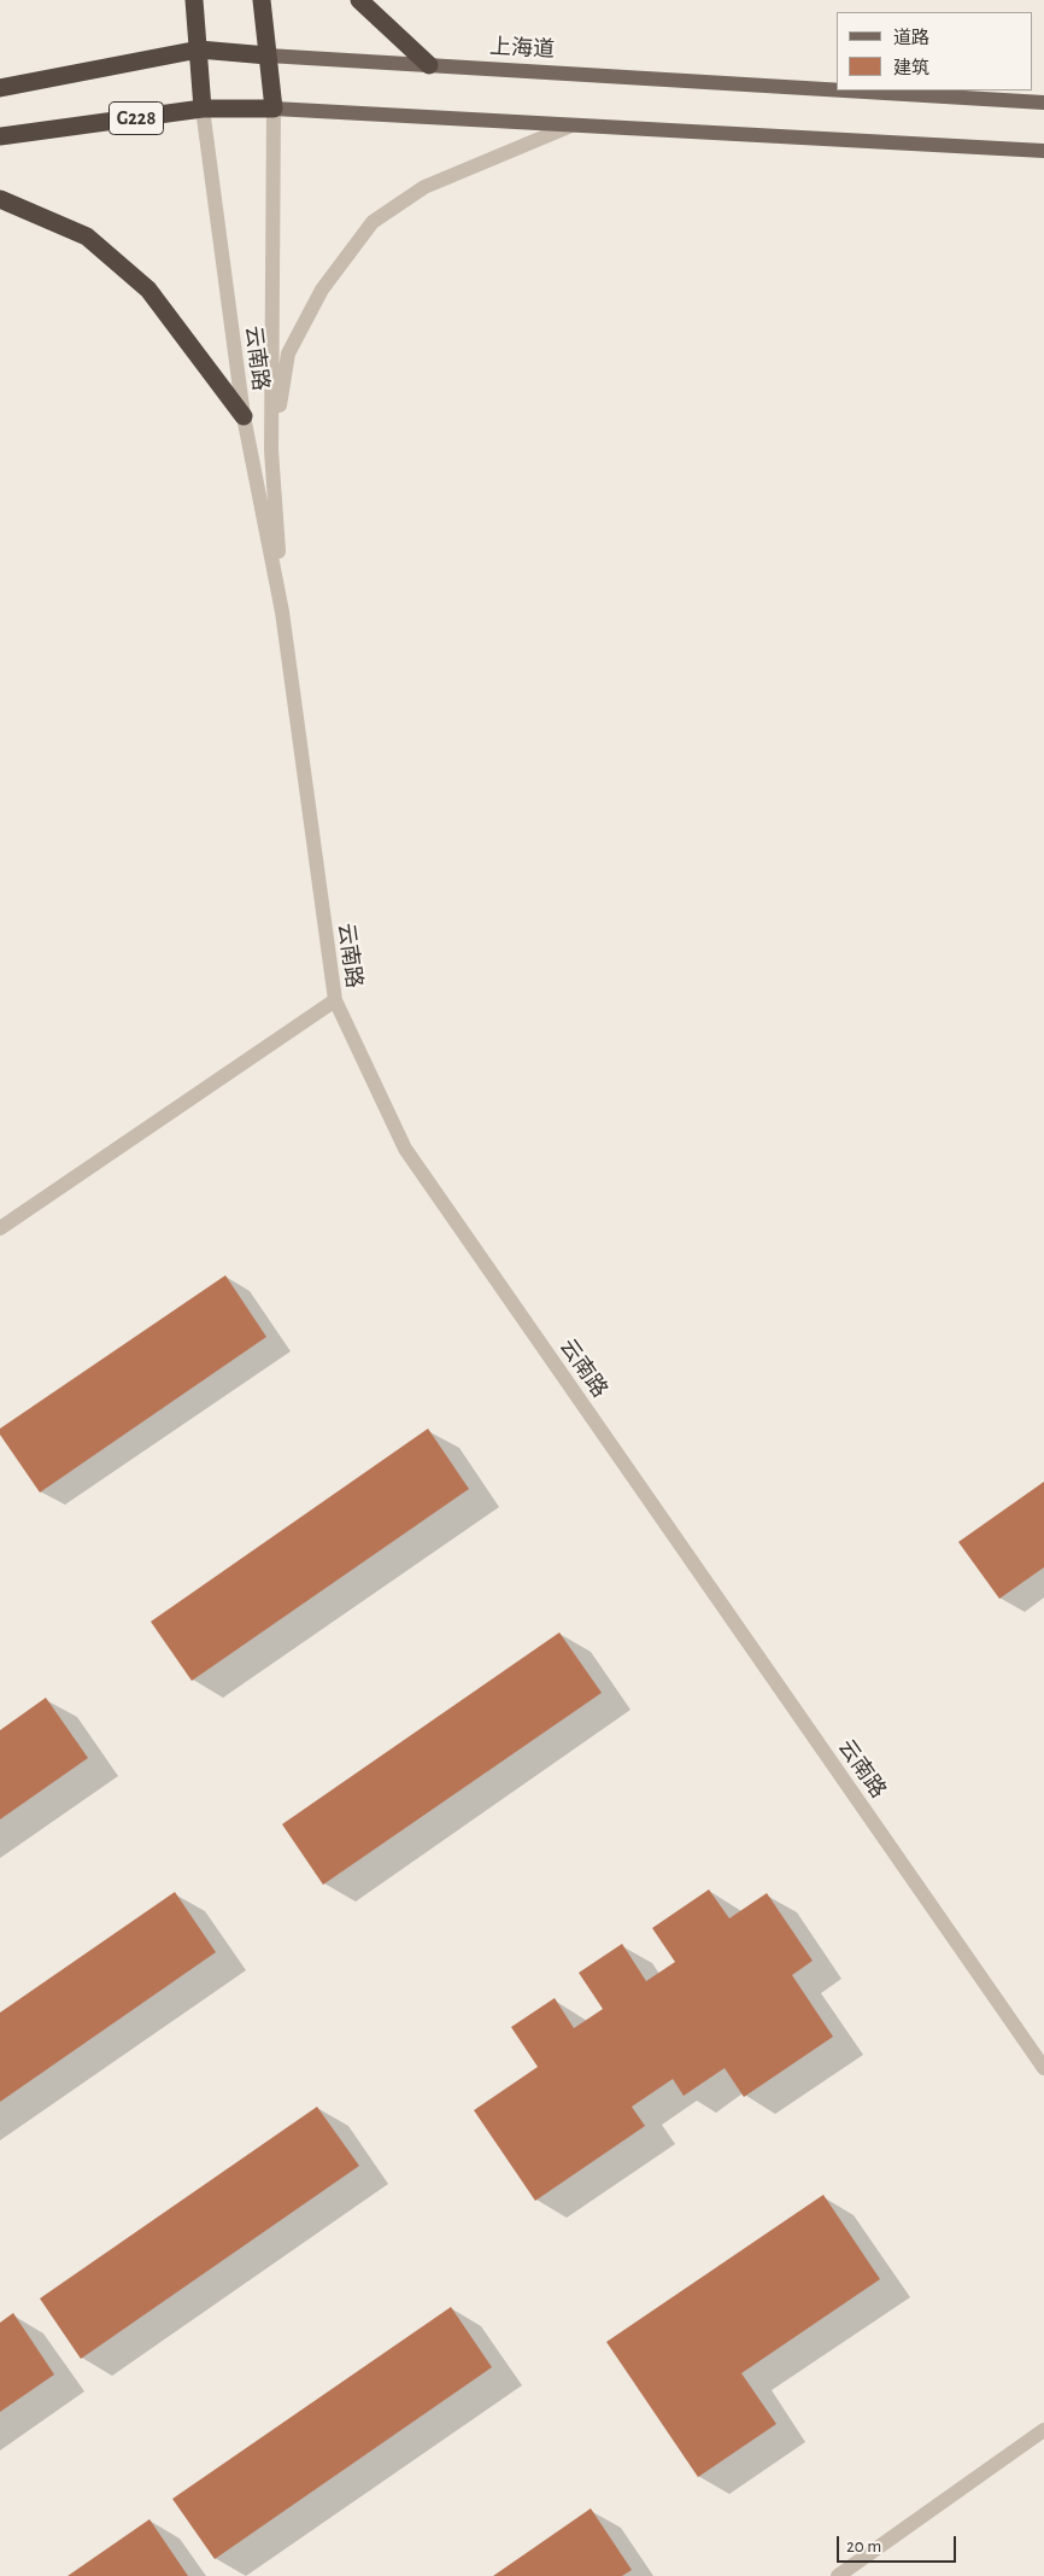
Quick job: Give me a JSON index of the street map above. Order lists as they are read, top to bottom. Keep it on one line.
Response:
{"streets":{"highway":["上海道","G228"],"street":["云南路"]},"crossings":[["G228","云南路"]],"legend":["道路","建筑"],"scale_bar":"20 m"}
